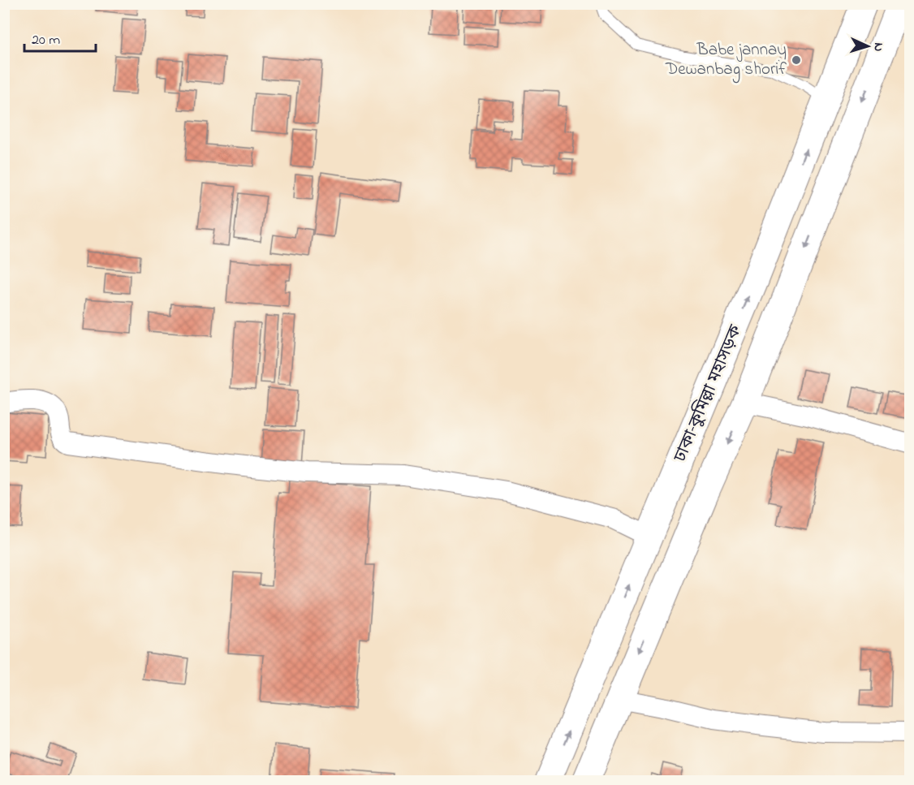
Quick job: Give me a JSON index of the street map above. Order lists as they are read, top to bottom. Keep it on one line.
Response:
{"streets":{"highway":["ঢাকা–কুমিল্লা মহাসড়ক"]},"places":["Babe jannay Dewanbag shorif"],"scale_bar":"20 m","north":"right"}
